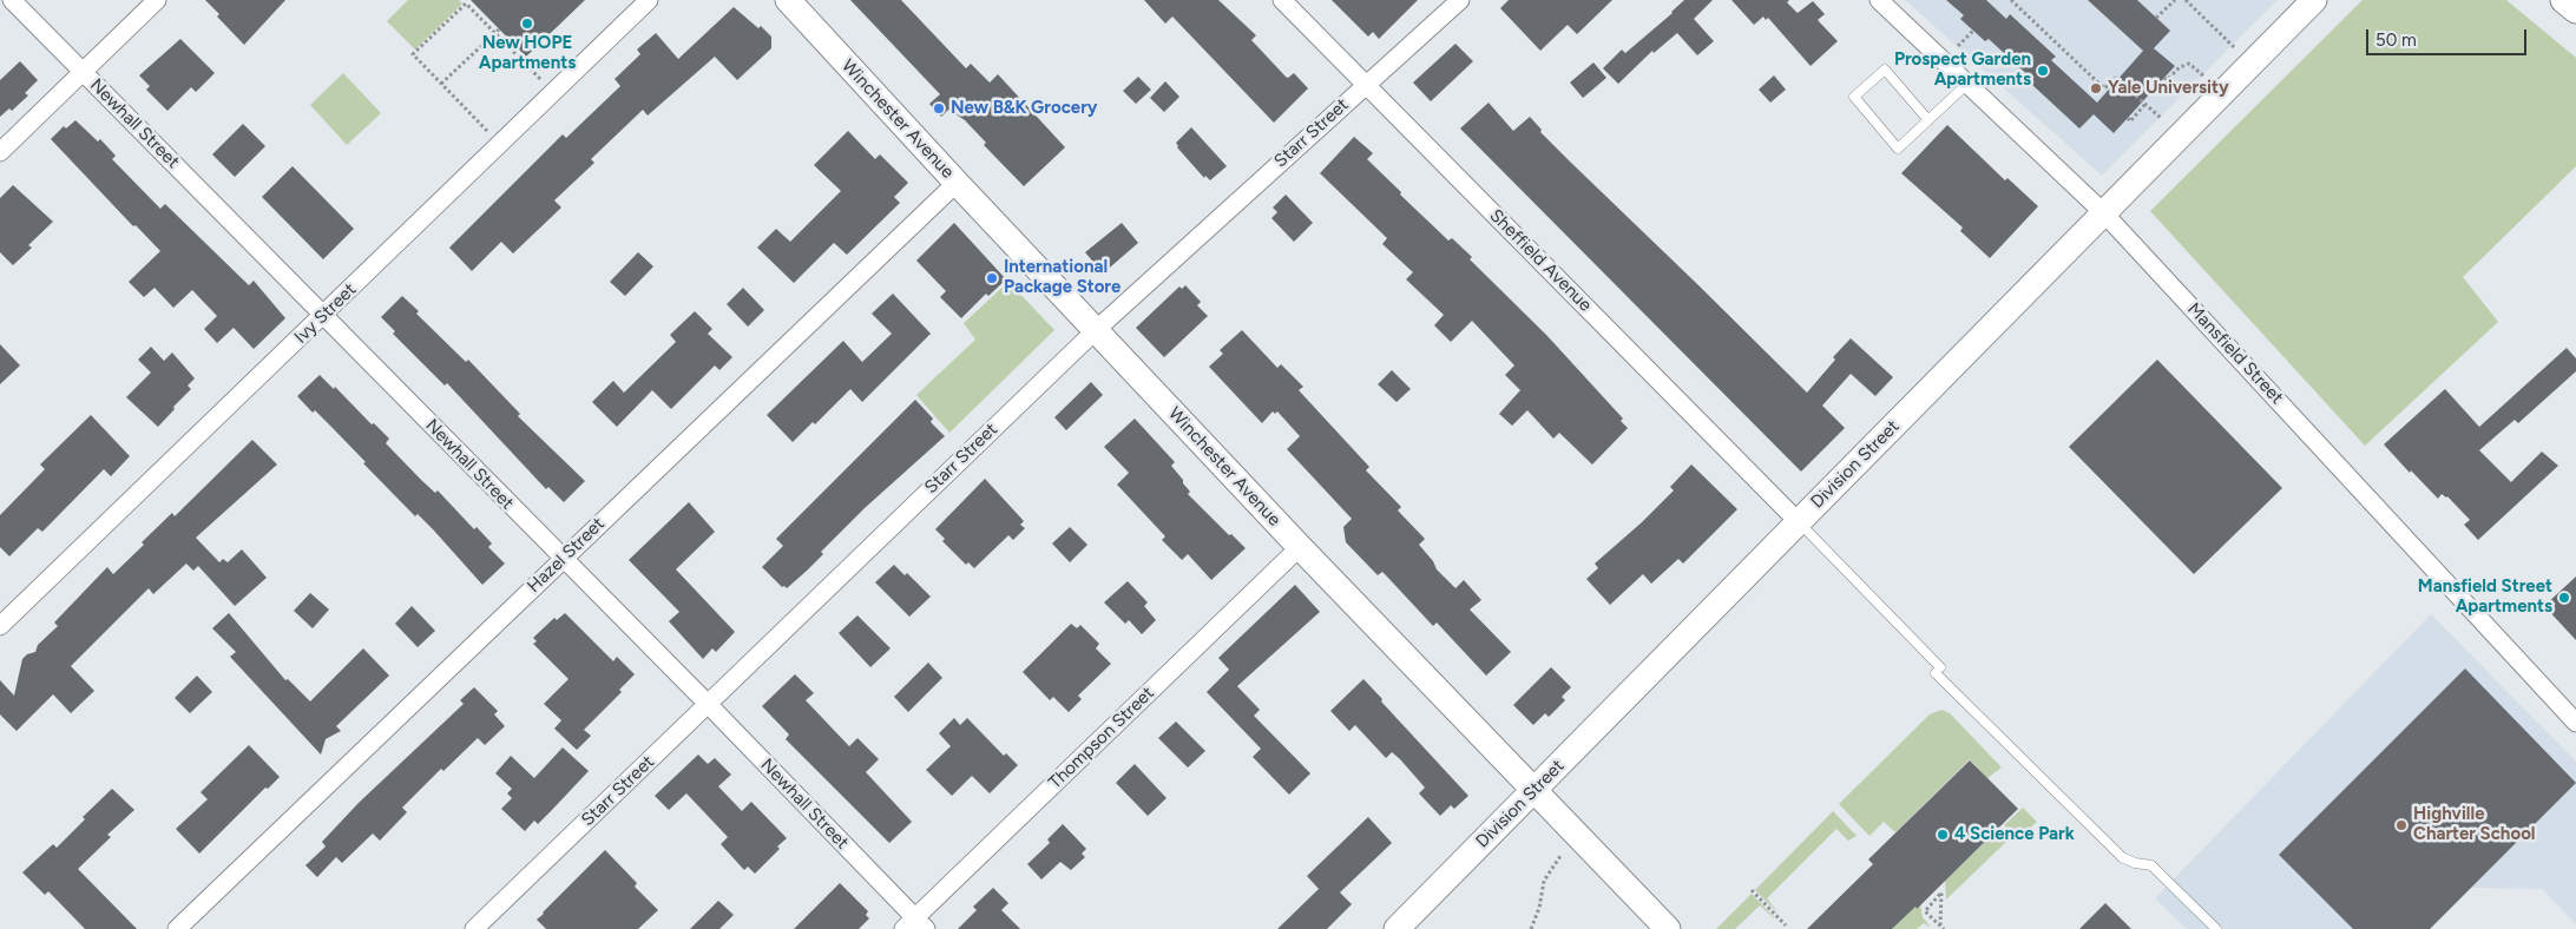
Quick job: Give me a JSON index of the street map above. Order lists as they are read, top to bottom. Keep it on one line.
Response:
{"streets":{"main road":["Winchester Avenue","Division Street"],"street":["Newhall Street","Starr Street","Sheffield Avenue","Ivy Street","Mansfield Street","Hazel Street","Thompson Street"]},"crossings":[["Winchester Avenue","Starr Street"],["Winchester Avenue","Division Street"],["Winchester Avenue","Hazel Street"],["Winchester Avenue","Thompson Street"],["Newhall Street","Starr Street"],["Newhall Street","Ivy Street"],["Newhall Street","Hazel Street"],["Newhall Street","Thompson Street"],["Starr Street","Sheffield Avenue"],["Sheffield Avenue","Division Street"],["Mansfield Street","Division Street"]],"places":["New HOPE Apartments","Prospect Garden Apartments","Yale University","New B&K Grocery","International Package Store","Mansfield Street Apartments","Highville Charter School","4 Science Park"],"scale_bar":"50 m"}
